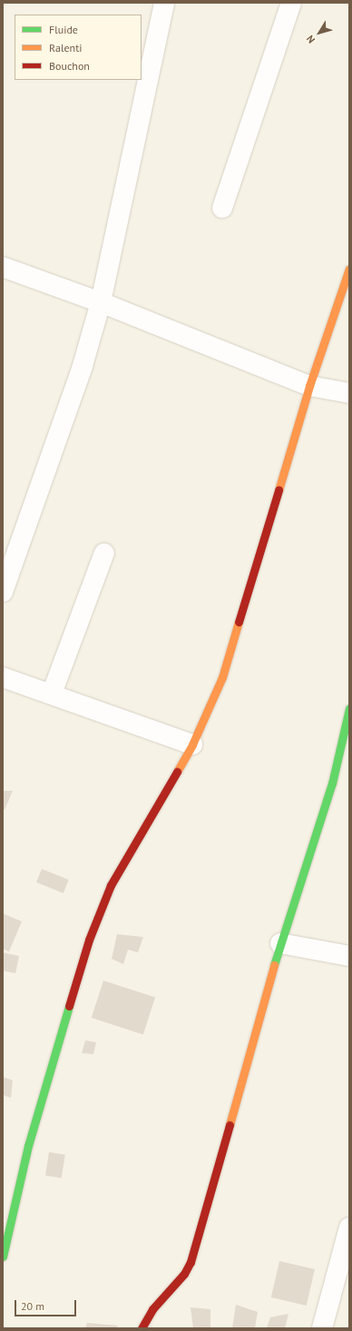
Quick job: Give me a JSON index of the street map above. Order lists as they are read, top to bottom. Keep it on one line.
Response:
{"legend":["Fluide","Ralenti","Bouchon"],"scale_bar":"20 m","north":"bottom left"}
